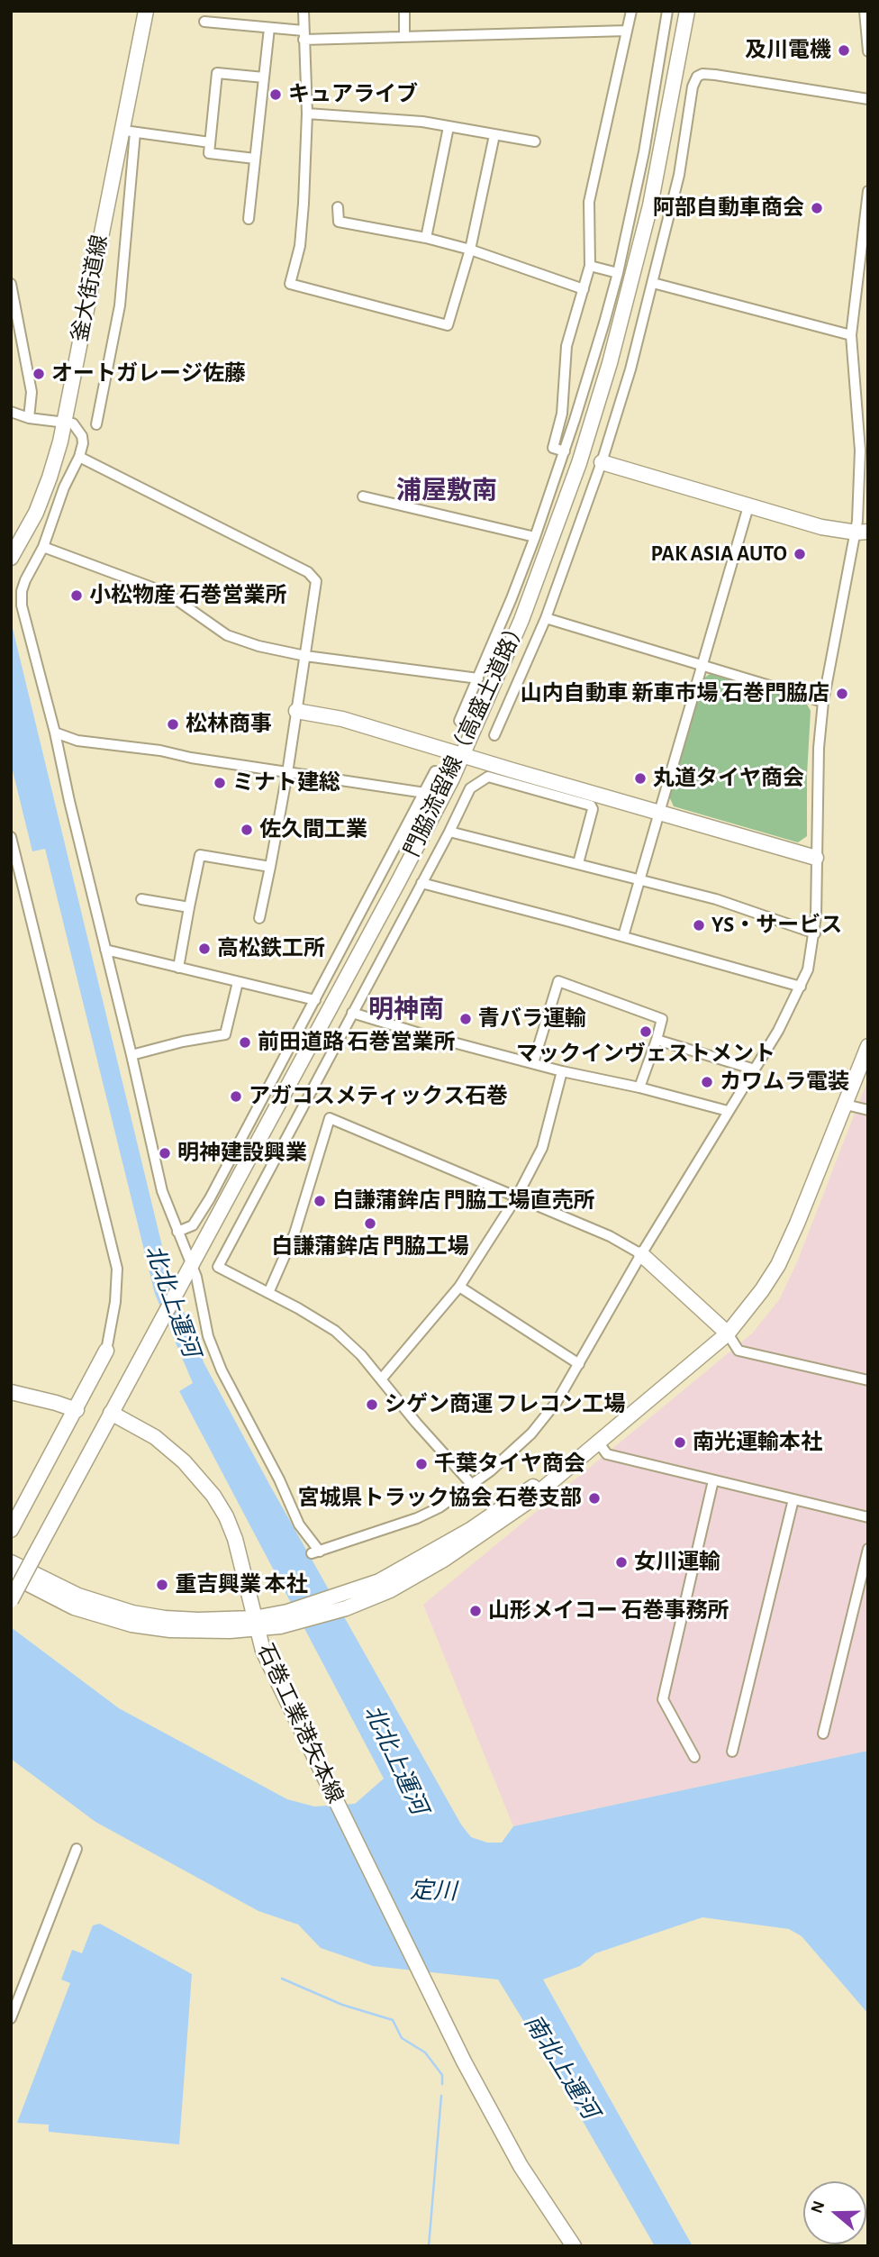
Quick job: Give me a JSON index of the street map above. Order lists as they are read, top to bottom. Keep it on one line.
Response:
{"streets":{"main road":["釜大街道線","門脇流留線（高盛土道路）","石巻工業港矢本線"]},"crossings":[["門脇流留線（高盛土道路）","石巻工業港矢本線"]],"districts":["浦屋敷南","明神南"],"water":["北北上運河","定川","南北上運河"],"places":["及川電機","キュアライブ","阿部自動車商会","オートガレージ佐藤","PAK ASIA AUTO","小松物産 石巻営業所","山内自動車 新車市場 石巻門脇店","松林商事","丸道タイヤ商会","ミナト建総","佐久間工業","YS・サービス","高松鉄工所","青バラ運輸","マックインヴェストメント","前田道路 石巻営業所","カワムラ電装","アガコスメティックス石巻","明神建設興業","白謙蒲鉾店 門脇工場直売所","白謙蒲鉾店 門脇工場","シゲン商運 フレコン工場","南光運輸本社","千葉タイヤ商会","宮城県トラック協会 石巻支部","女川運輸","重吉興業 本社","山形メイコー 石巻事務所"],"north":"left"}
